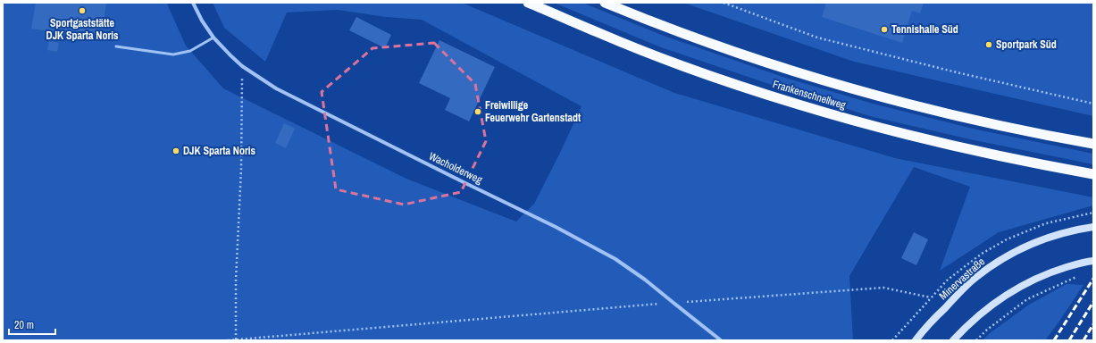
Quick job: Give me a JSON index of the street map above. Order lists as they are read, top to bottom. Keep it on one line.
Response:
{"streets":{"highway":["Frankenschnellweg"],"main road":["Minervastraße"],"street":["Wacholderweg"]},"places":["Sportgaststätte DJK Sparta Noris","Tennishalle Süd","Sportpark Süd","Freiwillige Feuerwehr Gartenstadt","DJK Sparta Noris"],"scale_bar":"20 m"}
